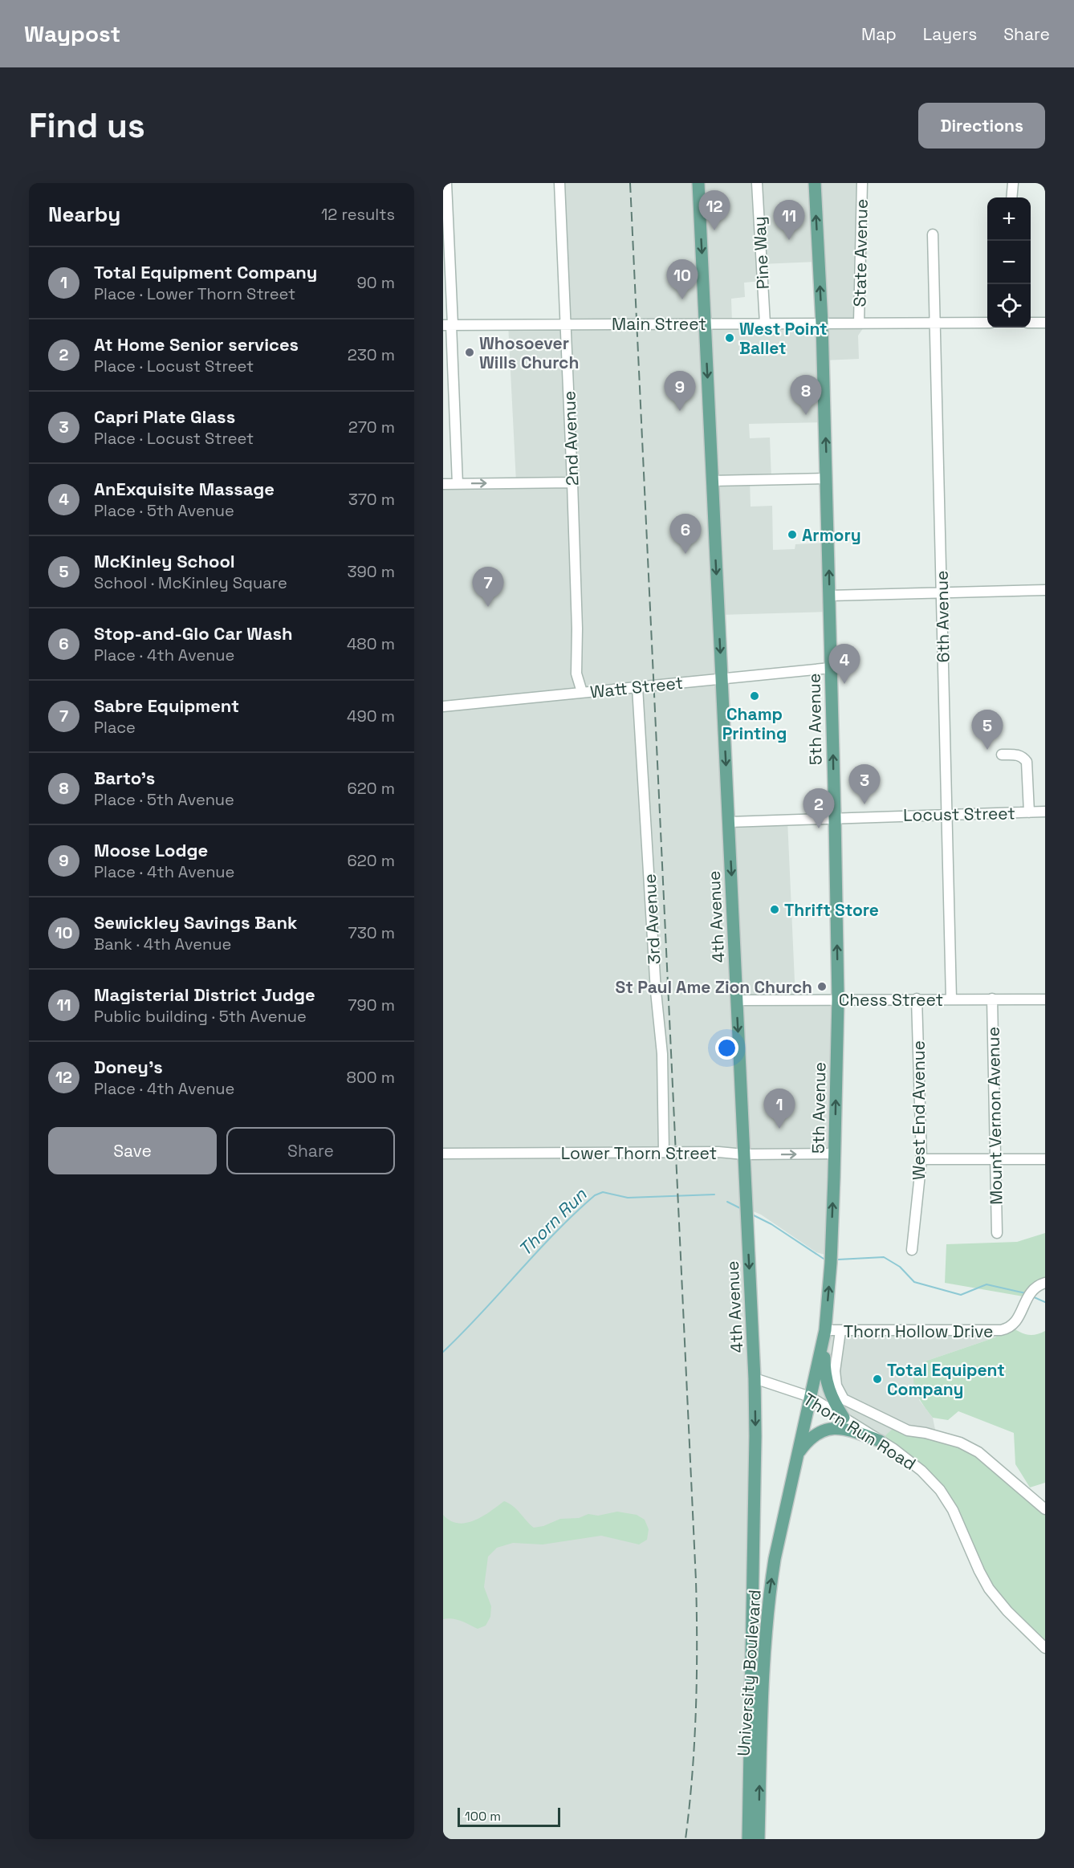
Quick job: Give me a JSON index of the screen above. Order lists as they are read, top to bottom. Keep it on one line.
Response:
{"streets":{"main road":["5th Avenue","4th Avenue","University Boulevard"],"street":["Pine Way","State Avenue","Main Street","2nd Avenue","6th Avenue","Watt Street","Locust Street","3rd Avenue","Chess Street","West End Avenue","Mount Vernon Avenue","Lower Thorn Street","Thorn Hollow Drive","Thorn Run Road"]},"crossings":[["Pine Way","Main Street"],["State Avenue","Main Street"],["Main Street","2nd Avenue"],["Main Street","6th Avenue"],["Main Street","5th Avenue"],["Main Street","4th Avenue"],["2nd Avenue","Watt Street"],["6th Avenue","Locust Street"],["6th Avenue","Chess Street"],["Watt Street","5th Avenue"],["Watt Street","4th Avenue"],["Watt Street","3rd Avenue"],["5th Avenue","Locust Street"],["5th Avenue","Chess Street"],["5th Avenue","Lower Thorn Street"],["5th Avenue","Thorn Hollow Drive"],["5th Avenue","Thorn Run Road"],["5th Avenue","University Boulevard"],["Locust Street","4th Avenue"],["4th Avenue","Chess Street"],["4th Avenue","Lower Thorn Street"],["4th Avenue","Thorn Run Road"],["4th Avenue","University Boulevard"],["3rd Avenue","Lower Thorn Street"],["Chess Street","West End Avenue"],["Chess Street","Mount Vernon Avenue"],["Thorn Run Road","University Boulevard"]],"one_way":["5th Avenue","4th Avenue"],"water":["Thorn Run"],"places":["West Point Ballet","Whosoever Wills Church","Armory","Champ Printing","Thrift Store","St Paul Ame Zion Church","Total Equipent Company"],"scale_bar":"100 m","page":{"header":"Waypost","nav":["Map","Layers","Share"],"buttons":["Directions",["Save","Share"]],"title":"Find us","heading":["Nearby","12 results"],"pins":["12","11","10","9","8","6","7","4","5","3","2","1"],"map_buttons":["+","−"],"list":[{"mark":"1","name":"Total Equipment Company","note":"Place · Lower Thorn Street","value":"90 m"},{"mark":"2","name":"At Home Senior services","note":"Place · Locust Street","value":"230 m"},{"mark":"3","name":"Capri Plate Glass","note":"Place · Locust Street","value":"270 m"},{"mark":"4","name":"AnExquisite Massage","note":"Place · 5th Avenue","value":"370 m"},{"mark":"5","name":"McKinley School","note":"School · McKinley Square","value":"390 m"},{"mark":"6","name":"Stop-and-Glo Car Wash","note":"Place · 4th Avenue","value":"480 m"},{"mark":"7","name":"Sabre Equipment","note":"Place","value":"490 m"},{"mark":"8","name":"Barto's","note":"Place · 5th Avenue","value":"620 m"},{"mark":"9","name":"Moose Lodge","note":"Place · 4th Avenue","value":"620 m"},{"mark":"10","name":"Sewickley Savings Bank","note":"Bank · 4th Avenue","value":"730 m"},{"mark":"11","name":"Magisterial District Judge","note":"Public building · 5th Avenue","value":"790 m"},{"mark":"12","name":"Doney's","note":"Place · 4th Avenue","value":"800 m"}],"scale":"100 m"}}
